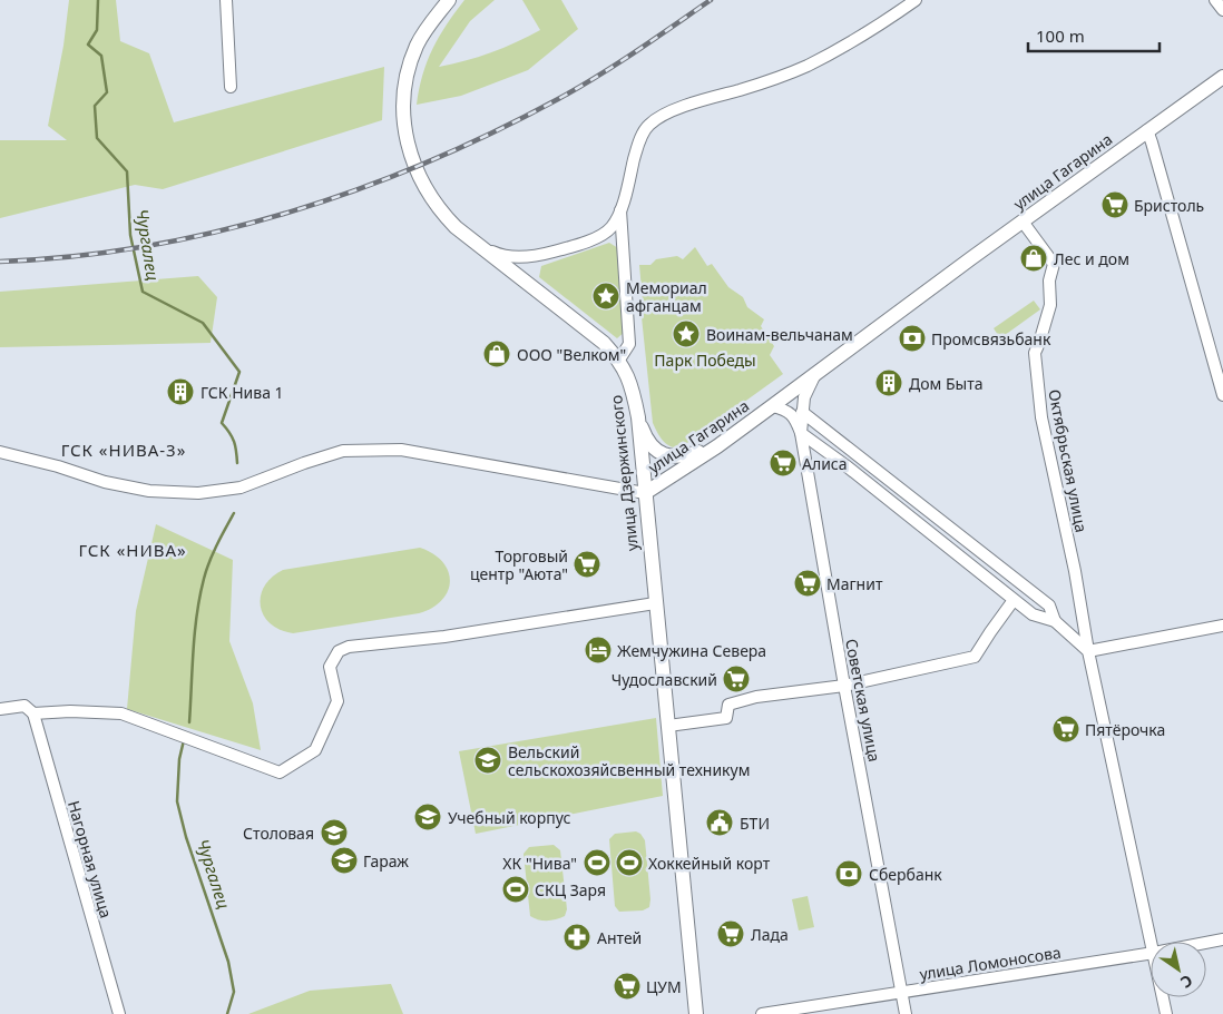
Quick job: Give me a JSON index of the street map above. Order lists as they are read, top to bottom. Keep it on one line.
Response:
{"streets":{"main road":["улица Гагарина","улица Дзержинского"],"street":["Октябрьская улица","Советская улица","Нагорная улица","улица Ломоносова"]},"crossings":[["улица Гагарина","Октябрьская улица"],["улица Гагарина","улица Дзержинского"],["улица Гагарина","Советская улица"],["Советская улица","улица Ломоносова"]],"districts":["ГСК «НИВА-3»","ГСК «НИВА»"],"water":["Чургалец"],"parks":["Парк Победы"],"places":{"supermarket":["Бристоль","Алиса","Торговый центр \"Аюта\"","Магнит","Чудославский","Пятёрочка","Лада","ЦУМ"],"shop":["Лес и дом","ООО \"Велком\""],"place":["Мемориал афганцам","Воинам-вельчанам"],"bank":["Промсвязьбанк","Сбербанк"],"building":["Дом Быта","ГСК Нива 1"],"hotel":["Жемчужина Севера"],"school or university":["Вельский сельскохозяйсвенный техникум","Учебный корпус","Столовая","Гараж"],"public building":["БТИ"],"sports":["ХК \"Нива\"","Хоккейный корт","СКЦ Заря"],"pharmacy":["Антей"]},"scale_bar":"100 m","north":"bottom right"}
